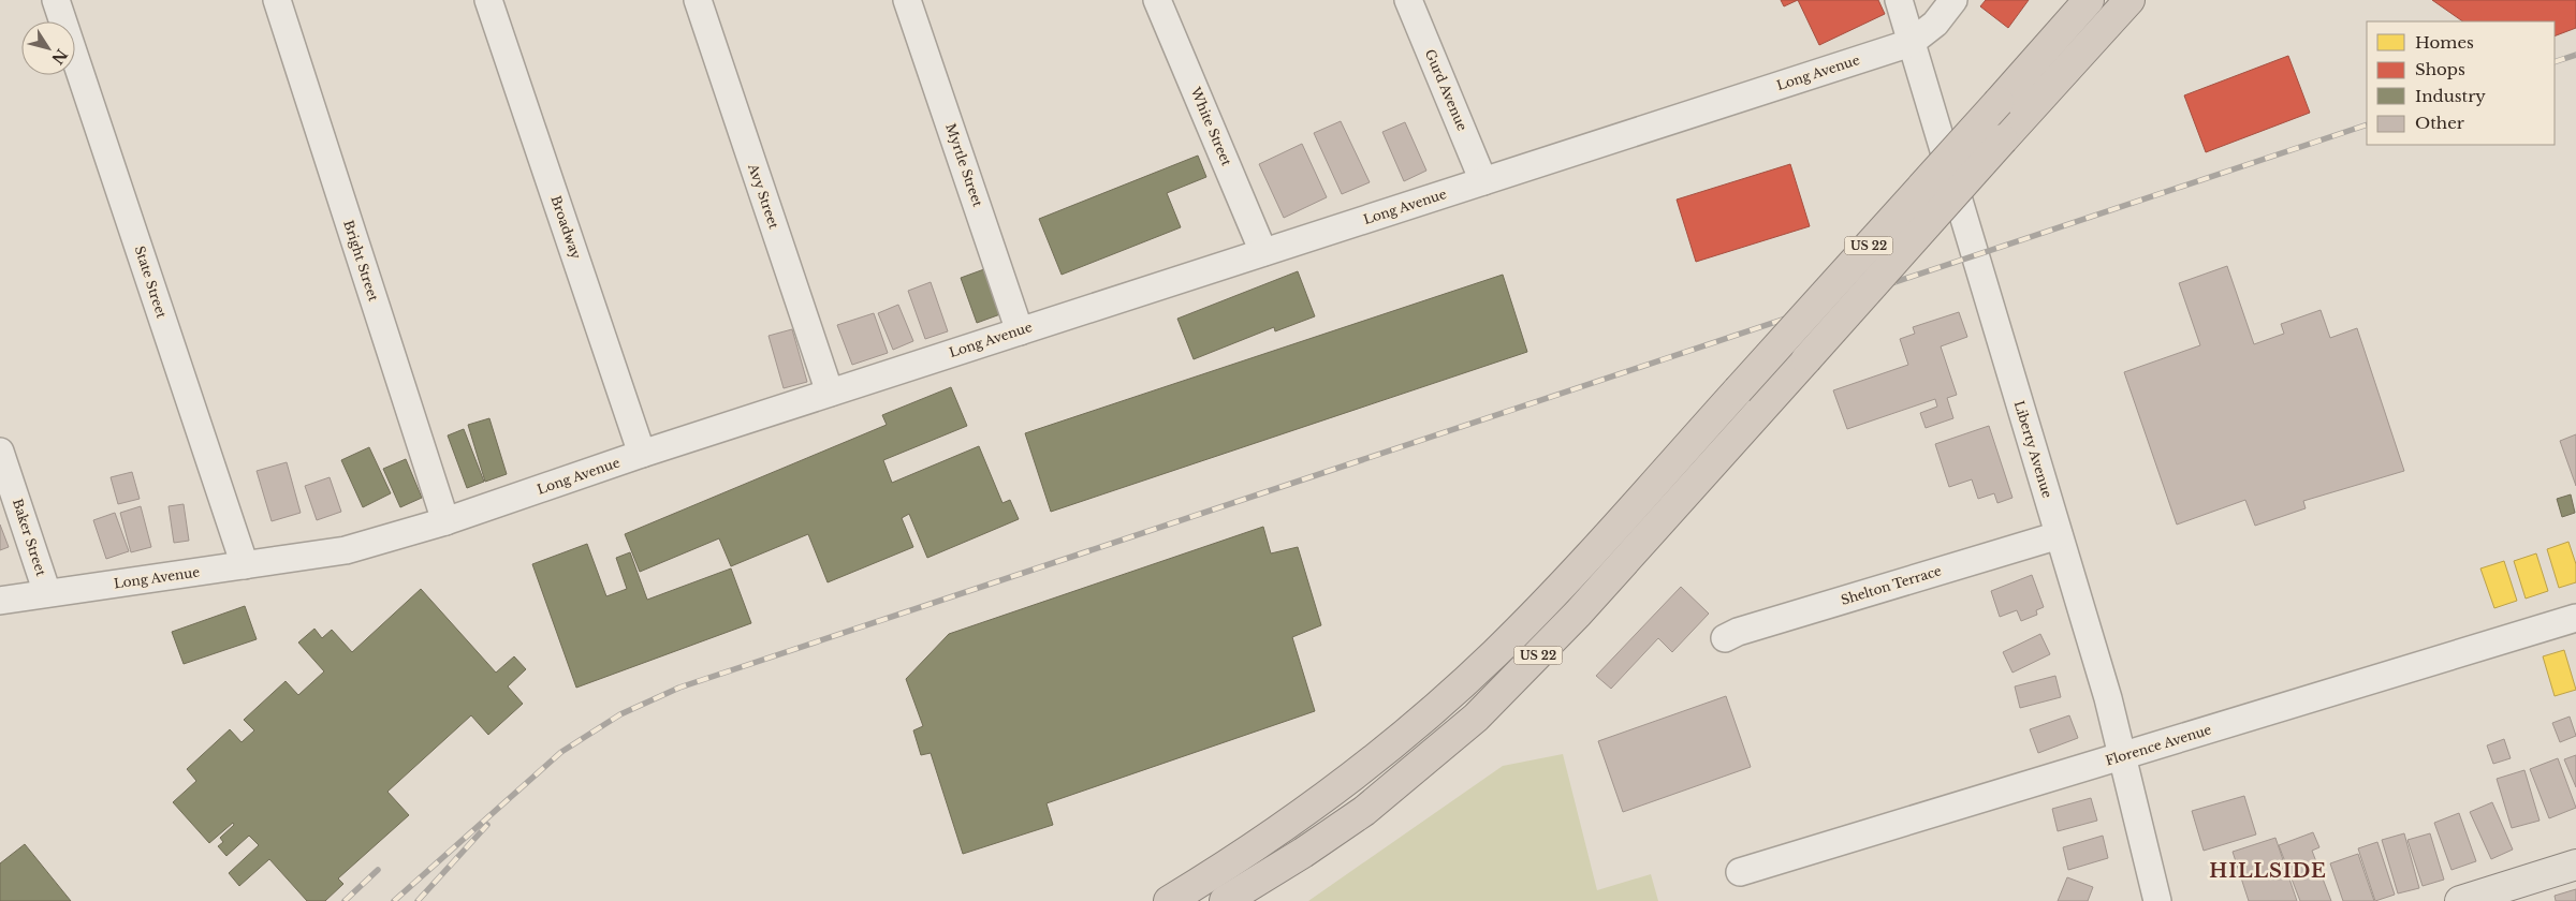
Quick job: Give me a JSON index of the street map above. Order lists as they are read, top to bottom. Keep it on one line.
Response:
{"streets":{"highway":["US 22"],"street":["Long Avenue","Gurd Avenue","White Street","Myrtle Street","Avy Street","Broadway","Bright Street","State Street","Liberty Avenue","Baker Street","Shelton Terrace","Florence Avenue"]},"crossings":[["Long Avenue","Gurd Avenue"],["Long Avenue","White Street"],["Long Avenue","Myrtle Street"],["Long Avenue","Avy Street"],["Long Avenue","Broadway"],["Long Avenue","Bright Street"],["Long Avenue","State Street"],["Long Avenue","Liberty Avenue"],["Long Avenue","Baker Street"],["Liberty Avenue","Shelton Terrace"],["Liberty Avenue","Florence Avenue"]],"districts":["HILLSIDE"],"legend":["Homes","Shops","Industry","Other"],"north":"bottom right"}
